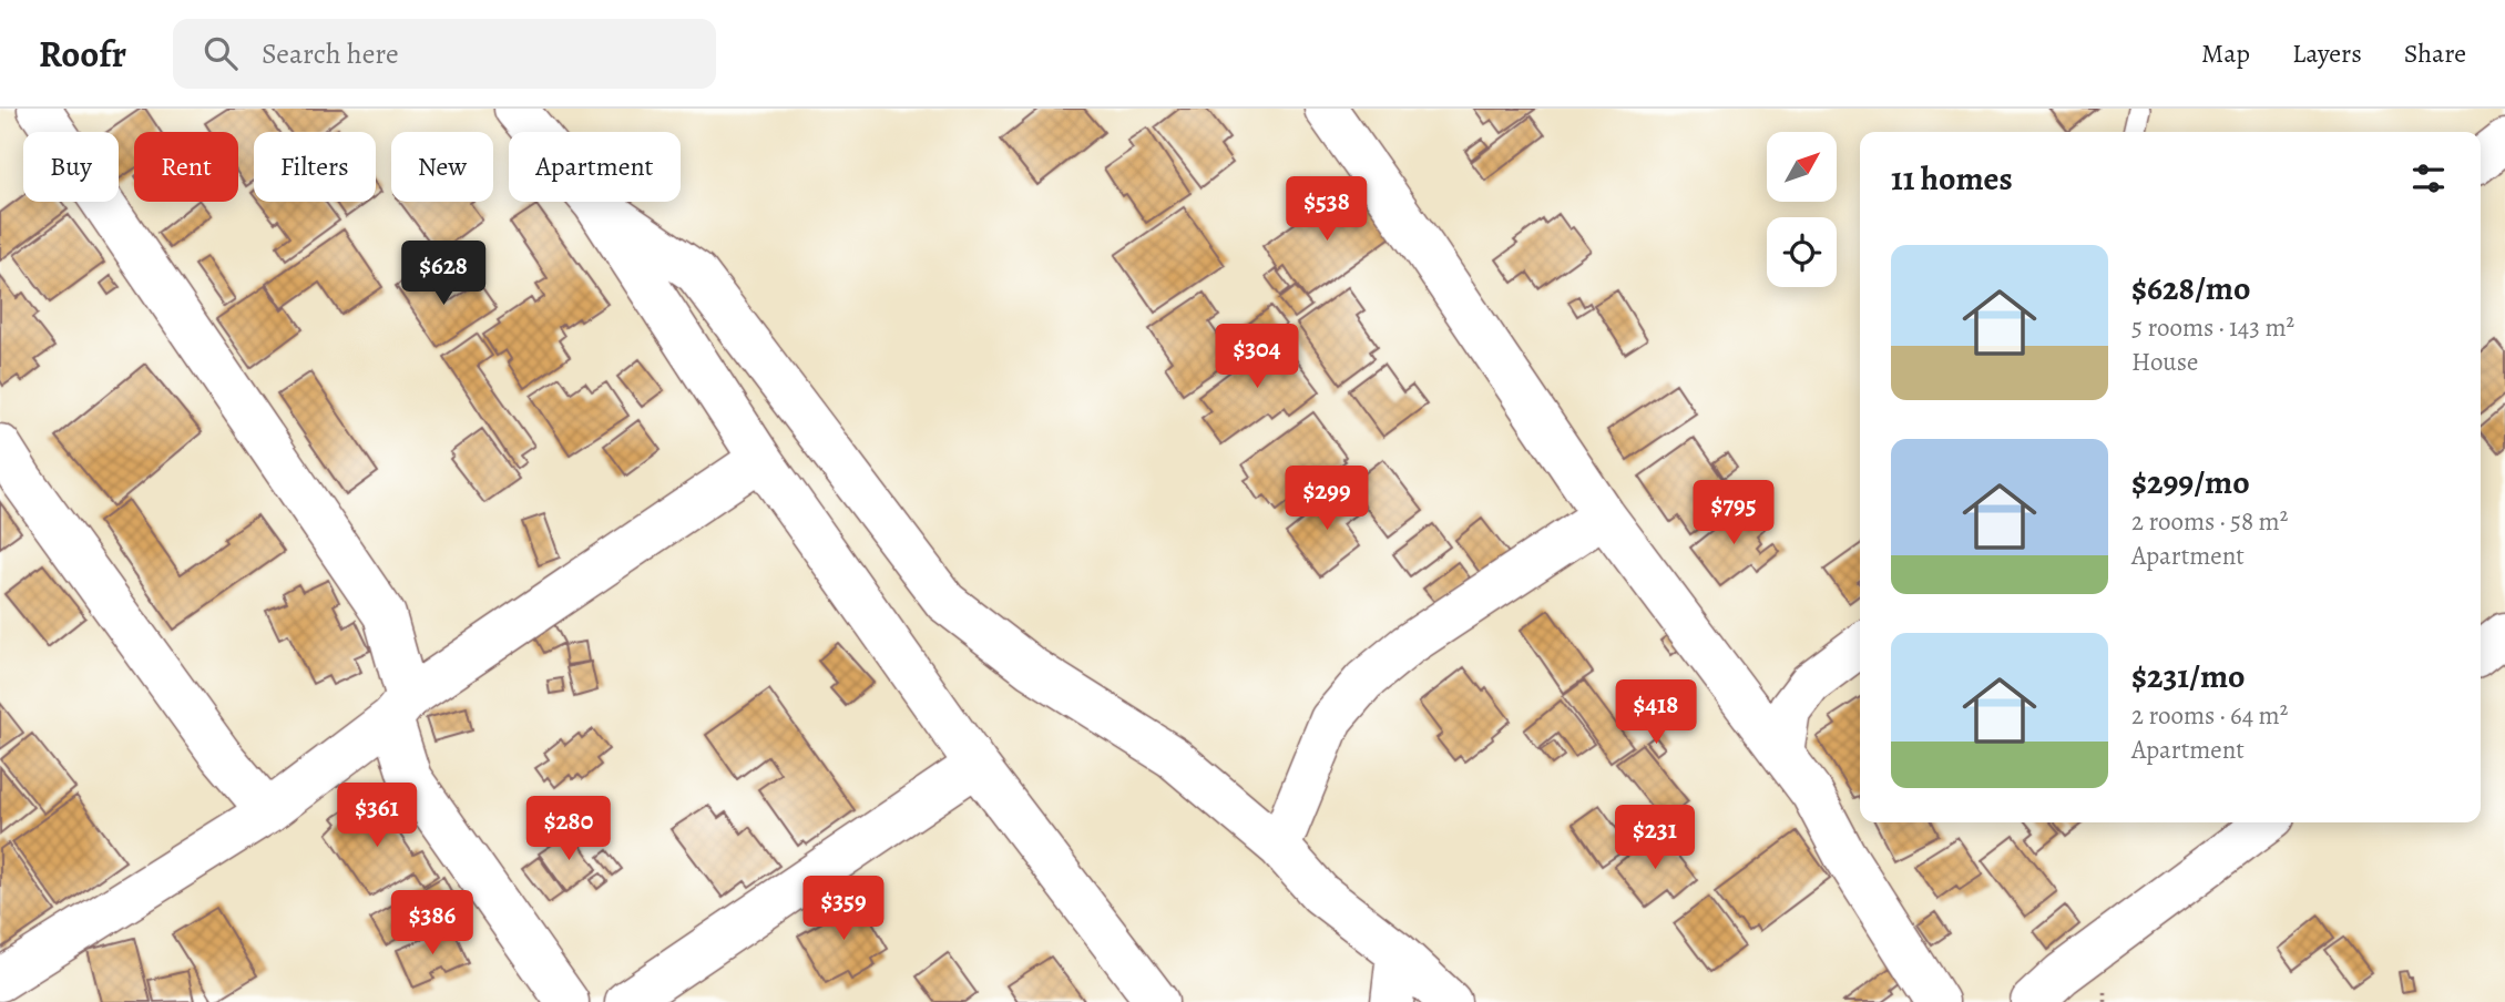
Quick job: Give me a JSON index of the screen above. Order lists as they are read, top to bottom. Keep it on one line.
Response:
{"north":"top right","page":{"header":"Roofr","search":"Search here","nav":["Map","Layers","Share"],"chip":["Buy","Rent","Filters","New","Apartment"],"heading":"11 homes","price":["$538","$628","$304","$299","$795","$418","$361","$280","$231","$359","$386"],"list":[{"name":"$628/mo","note":"5 rooms · 143 m² · House"},{"name":"$299/mo","note":"2 rooms · 58 m² · Apartment"},{"name":"$231/mo","note":"2 rooms · 64 m² · Apartment"}]}}
